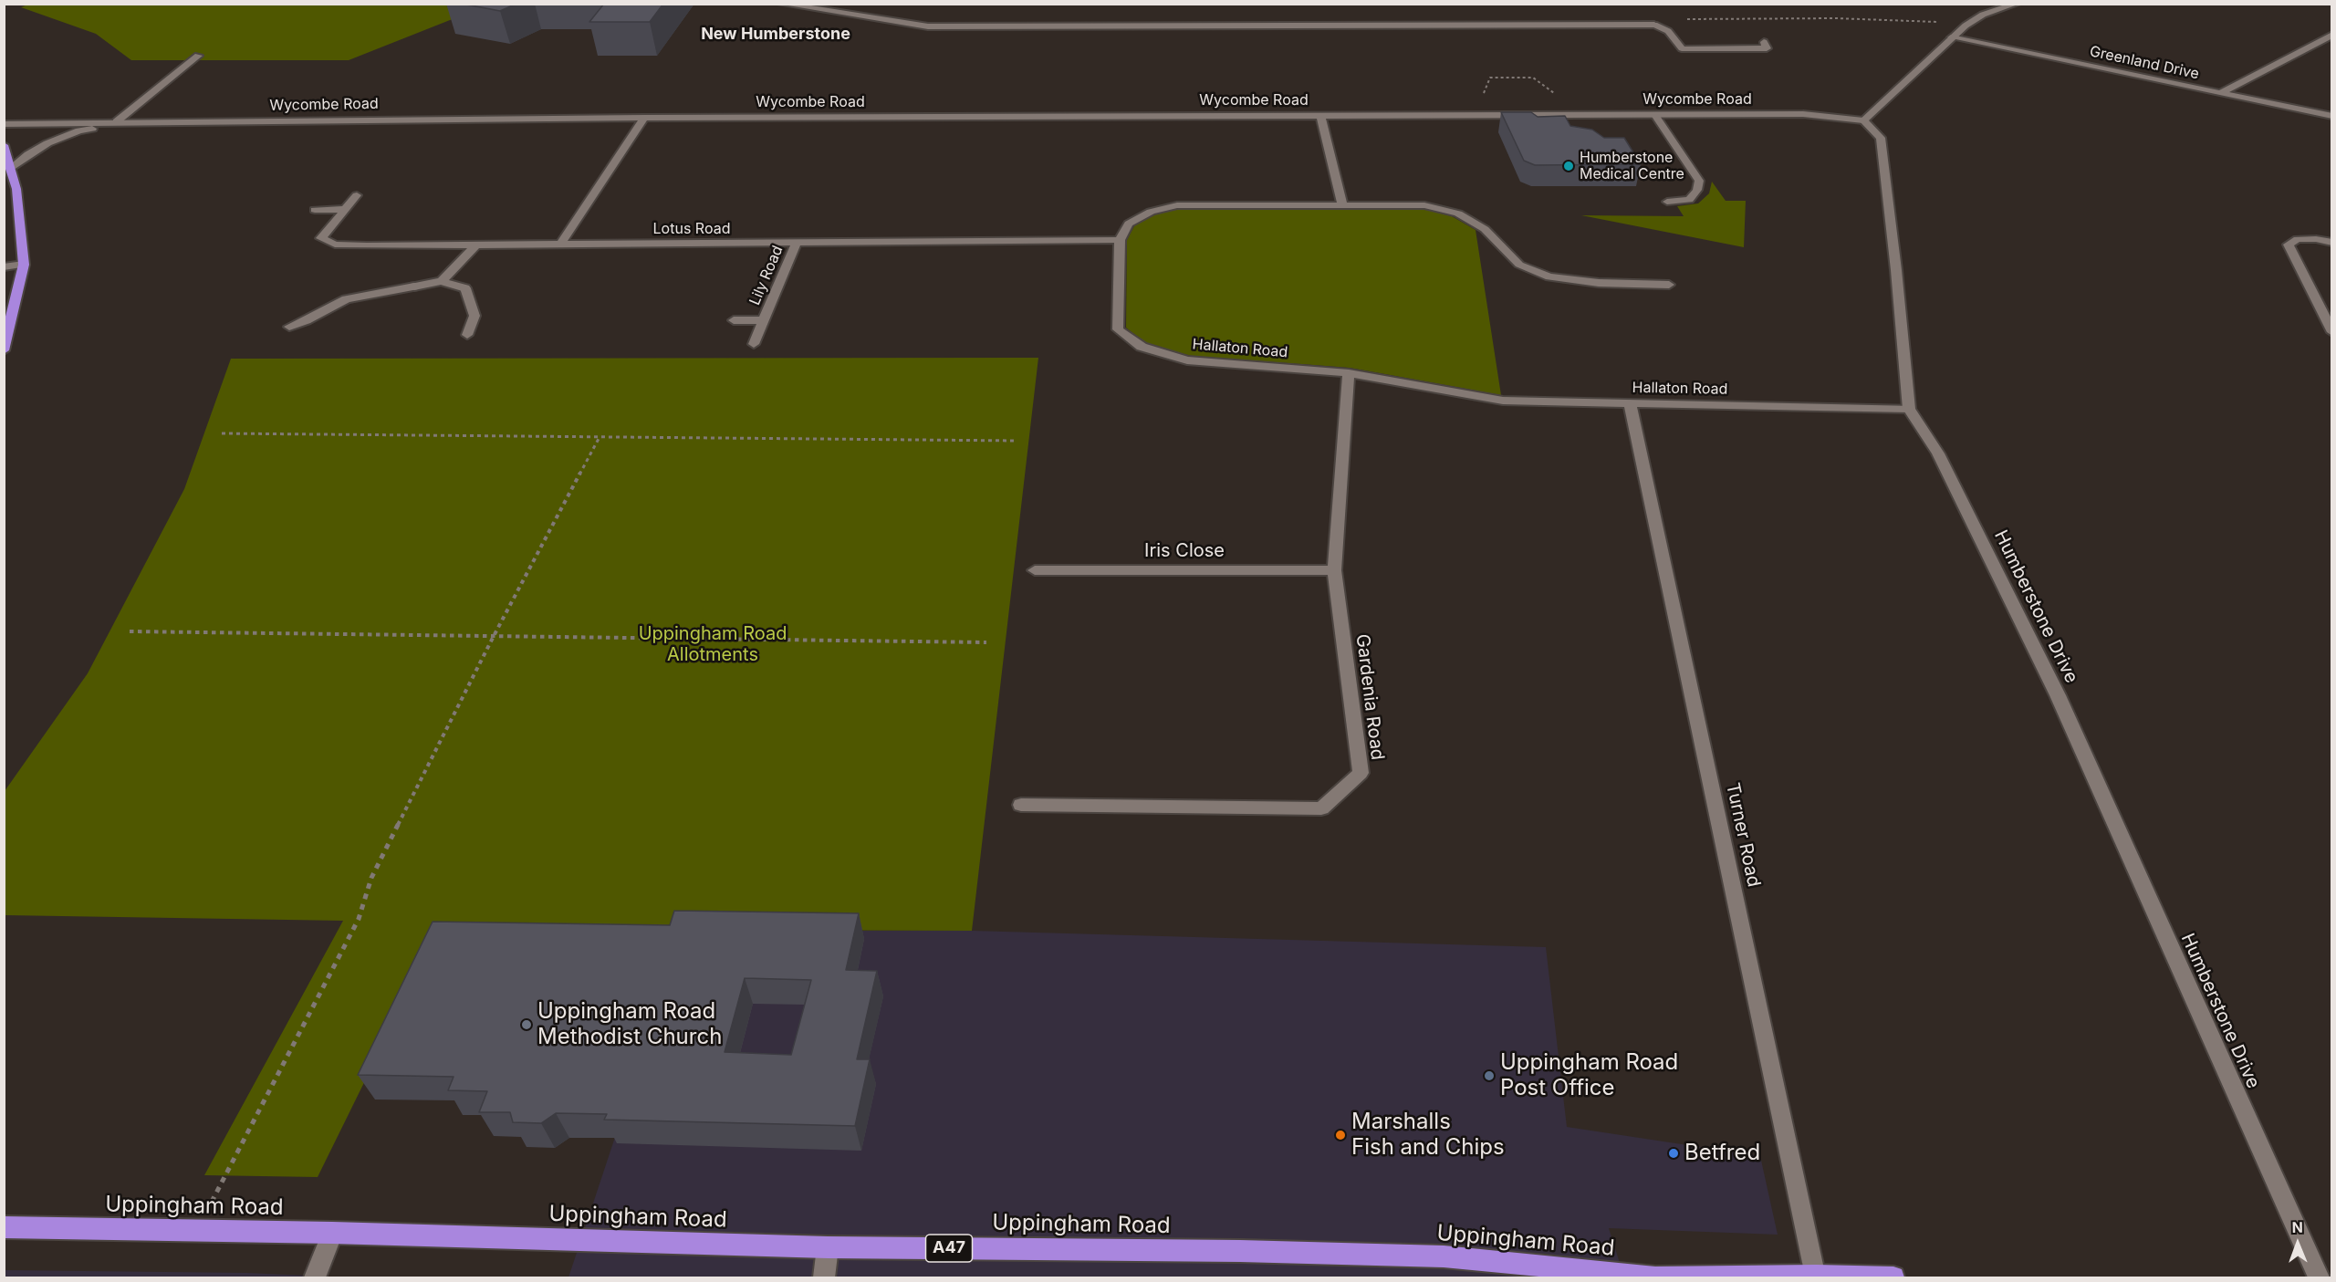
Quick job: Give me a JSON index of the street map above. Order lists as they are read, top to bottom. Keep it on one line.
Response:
{"streets":{"highway":["Uppingham Road","A47"],"street":["Greenland Drive","Wycombe Road","Lotus Road","Lily Road","Hallaton Road","Iris Close","Humberstone Drive","Gardenia Road","Turner Road"]},"crossings":[["Wycombe Road","Humberstone Drive"],["Lotus Road","Lily Road"],["Lotus Road","Hallaton Road"],["Hallaton Road","Humberstone Drive"],["Hallaton Road","Gardenia Road"],["Hallaton Road","Turner Road"],["Iris Close","Gardenia Road"],["Turner Road","Uppingham Road"]],"districts":["New Humberstone"],"parks":["Uppingham Road Allotments"],"places":["Humberstone Medical Centre","Uppingham Road Methodist Church","Uppingham Road Post Office","Marshalls Fish and Chips","Betfred"],"north":"top"}
